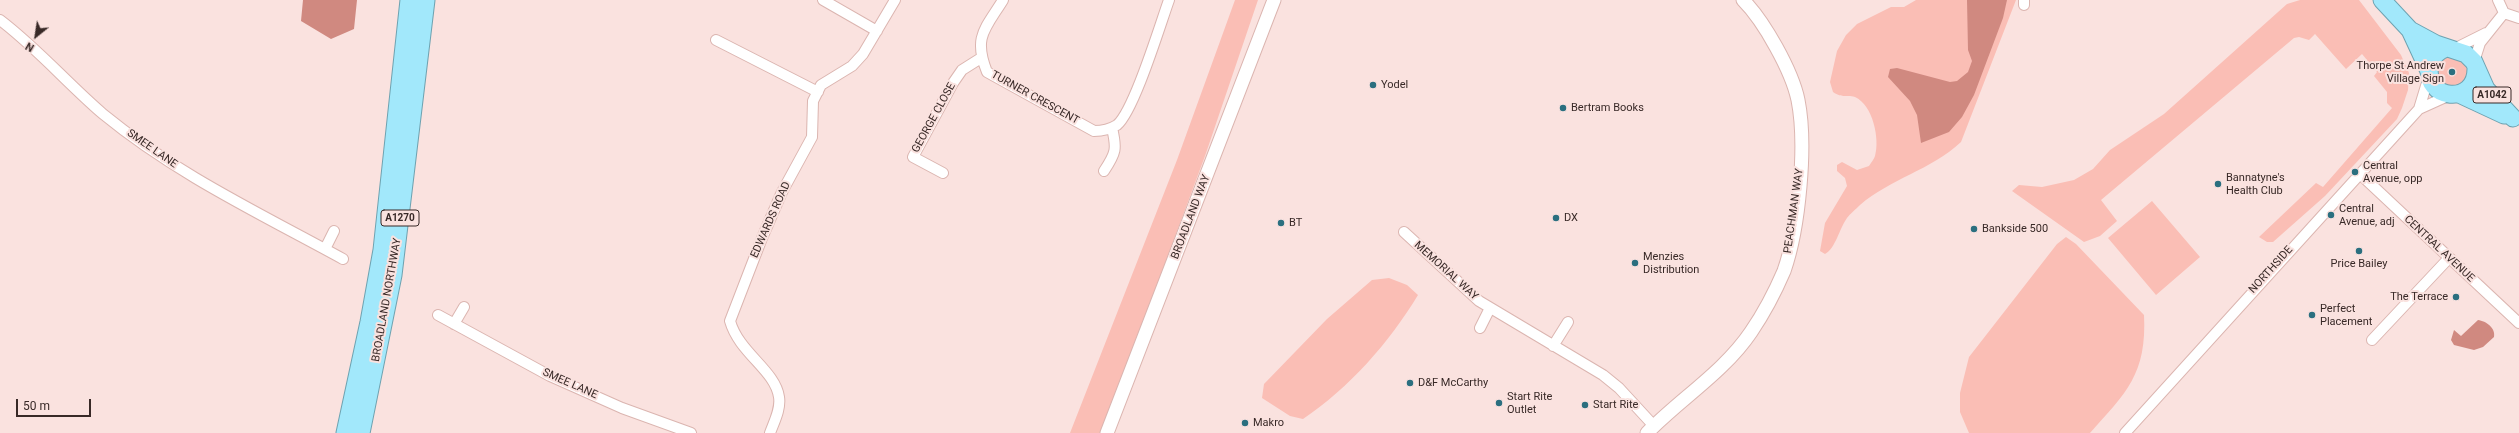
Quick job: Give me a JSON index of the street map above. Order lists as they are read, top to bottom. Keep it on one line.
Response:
{"streets":{"highway":["A1042","A1270","BROADLAND NORTHWAY"],"street":["TURNER CRESCENT","GEORGE CLOSE","SMEE LANE","PEACHMAN WAY","BROADLAND WAY","EDWARDS ROAD","CENTRAL AVENUE","NORTHSIDE","MEMORIAL WAY"]},"crossings":[["A1042","NORTHSIDE"],["TURNER CRESCENT","GEORGE CLOSE"],["PEACHMAN WAY","MEMORIAL WAY"],["CENTRAL AVENUE","NORTHSIDE"]],"places":["Thorpe St Andrew Village Sign","Yodel","Bertram Books","Central Avenue, opp","Bannatyne's Health Club","Central Avenue, adj","DX","BT","Bankside 500","Price Bailey","Menzies Distribution","The Terrace","Perfect Placement","D&F McCarthy","Start Rite Outlet","Start Rite","Makro"],"scale_bar":"50 m","north":"bottom left"}
